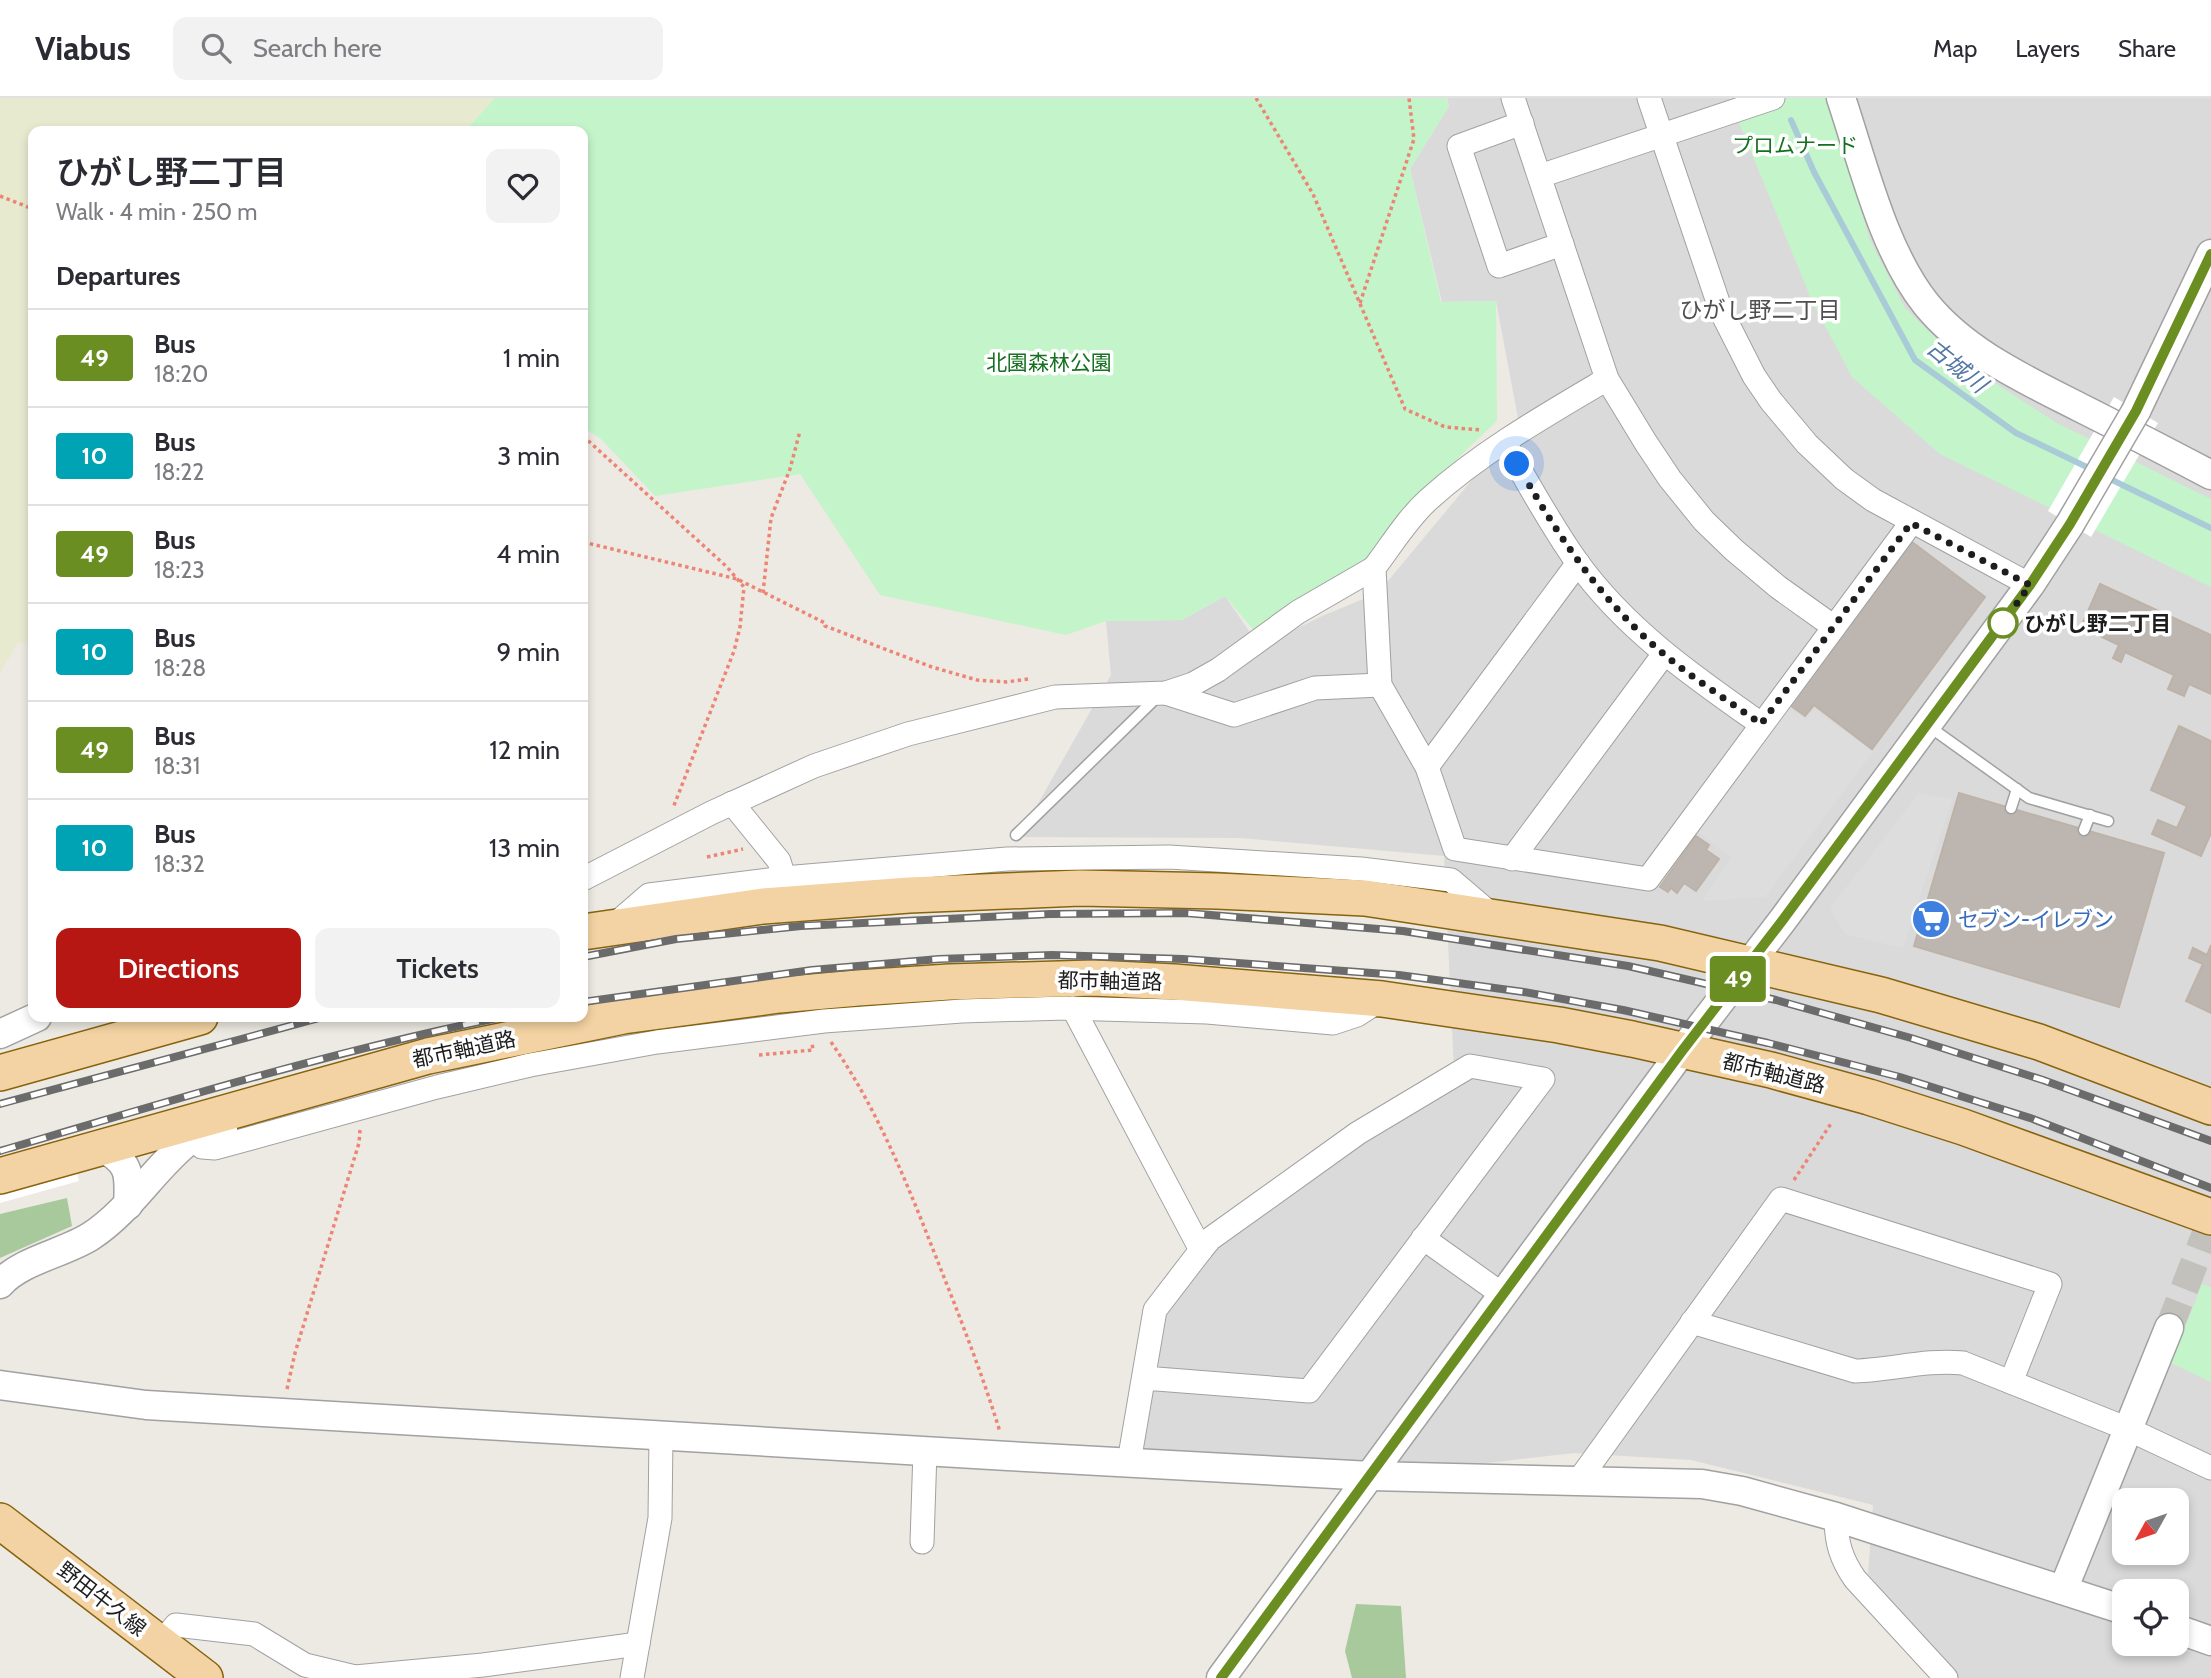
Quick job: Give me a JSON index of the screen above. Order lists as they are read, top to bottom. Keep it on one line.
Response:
{"streets":{"main road":["都市軸道路","野田牛久線"]},"districts":["ひがし野二丁目"],"water":["古城川"],"parks":["プロムナード","北園森林公園"],"places":{"other":["ひがし野二丁目"],"supermarket":["セブン-イレブン"]},"lines":["bus line 49"],"north":"bottom left","page":{"header":"Viabus","search":"Search here","nav":["Map","Layers","Share"],"on_map":"49","heading":[["ひがし野二丁目","Walk · 4 min · 250 m"],"Departures"],"list":[{"mark":"49","name":"Bus","note":"18:20","value":"1 min"},{"mark":"10","name":"Bus","note":"18:22","value":"3 min"},{"mark":"49","name":"Bus","note":"18:23","value":"4 min"},{"mark":"10","name":"Bus","note":"18:28","value":"9 min"},{"mark":"49","name":"Bus","note":"18:31","value":"12 min"},{"mark":"10","name":"Bus","note":"18:32","value":"13 min"}],"buttons":["Directions","Tickets"]}}
